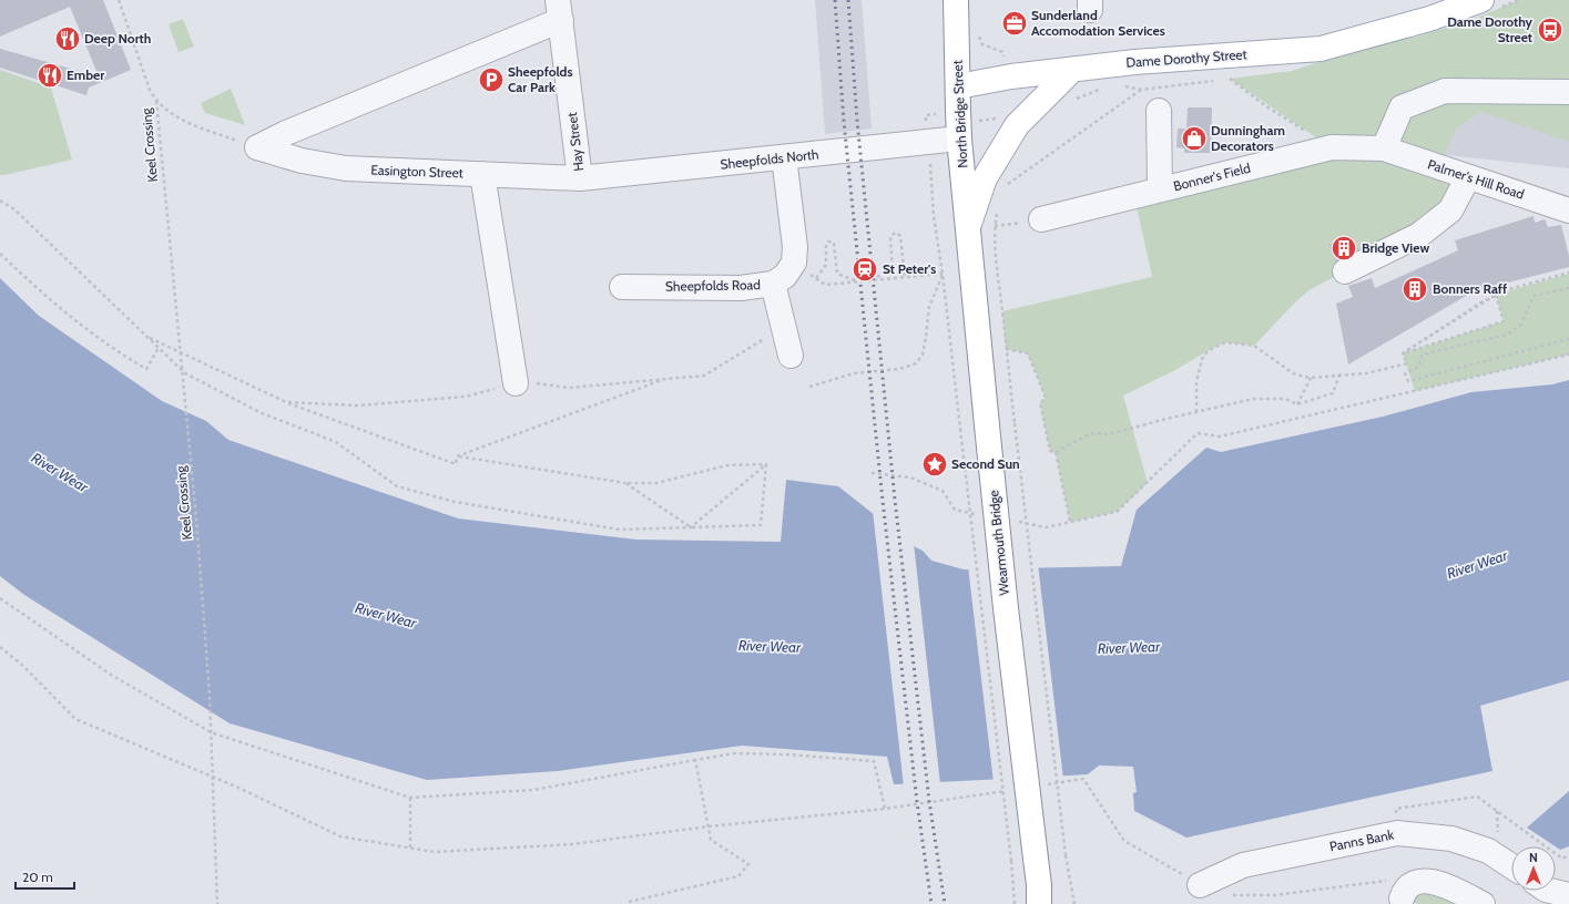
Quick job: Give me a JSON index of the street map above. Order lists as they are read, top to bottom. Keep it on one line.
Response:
{"streets":{"main road":["Dame Dorothy Street","North Bridge Street","Wearmouth Bridge"],"street":["Hay Street","Sheepfolds North","Easington Street","Bonner's Field","Palmer's Hill Road","Sheepfolds Road","Panns Bank"],"path":["Keel Crossing"]},"crossings":[["Dame Dorothy Street","North Bridge Street"],["North Bridge Street","Sheepfolds North"],["North Bridge Street","Wearmouth Bridge"],["Hay Street","Sheepfolds North"],["Hay Street","Easington Street"],["Sheepfolds North","Easington Street"],["Bonner's Field","Palmer's Hill Road"]],"water":["River Wear"],"places":{"office":["Sunderland Accomodation Services"],"bus stop":["Dame Dorothy Street"],"restaurant":["Deep North","Ember"],"parking":["Sheepfolds Car Park"],"shop":["Dunningham Decorators"],"building":["Bridge View","Bonners Raff"],"station":["St Peter's"],"place":["Second Sun"]},"scale_bar":"20 m","north":"top"}
